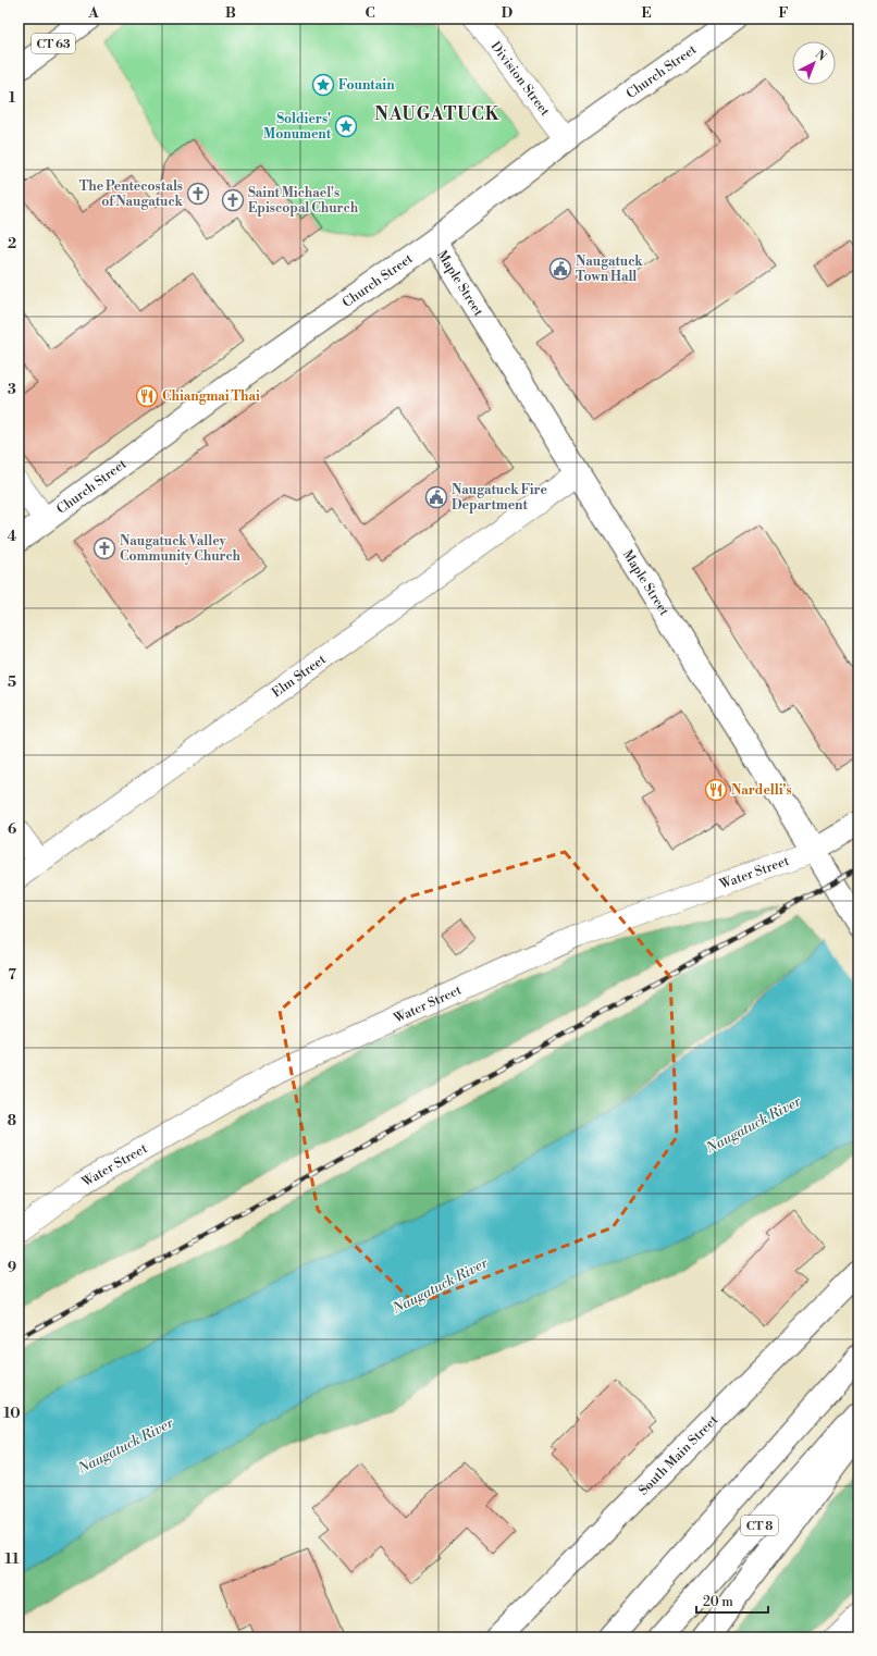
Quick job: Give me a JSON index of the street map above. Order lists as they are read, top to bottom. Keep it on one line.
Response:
{"streets":{"main road":["CT 63","Church Street","Maple Street","Water Street","South Main Street","CT 8"],"street":["Division Street","Elm Street"]},"crossings":[["Church Street","Division Street"],["Church Street","Maple Street"],["Maple Street","Elm Street"],["Maple Street","Water Street"]],"districts":["NAUGATUCK"],"water":["Naugatuck River"],"places":{"place":["Fountain","Soldiers' Monument"],"church":["The Pentecostals of Naugatuck","Saint Michael's Episcopal Church","Naugatuck Valley Community Church"],"public building":["Naugatuck Town Hall","Naugatuck Fire Department"],"restaurant":["Chiangmai Thai","Nardelli's"]},"scale_bar":"20 m","north":"top right","grid":{"columns":["A","B","C","D","E","F"],"rows":["1","2","3","4","5","6","7","8","9","10","11"]}}
